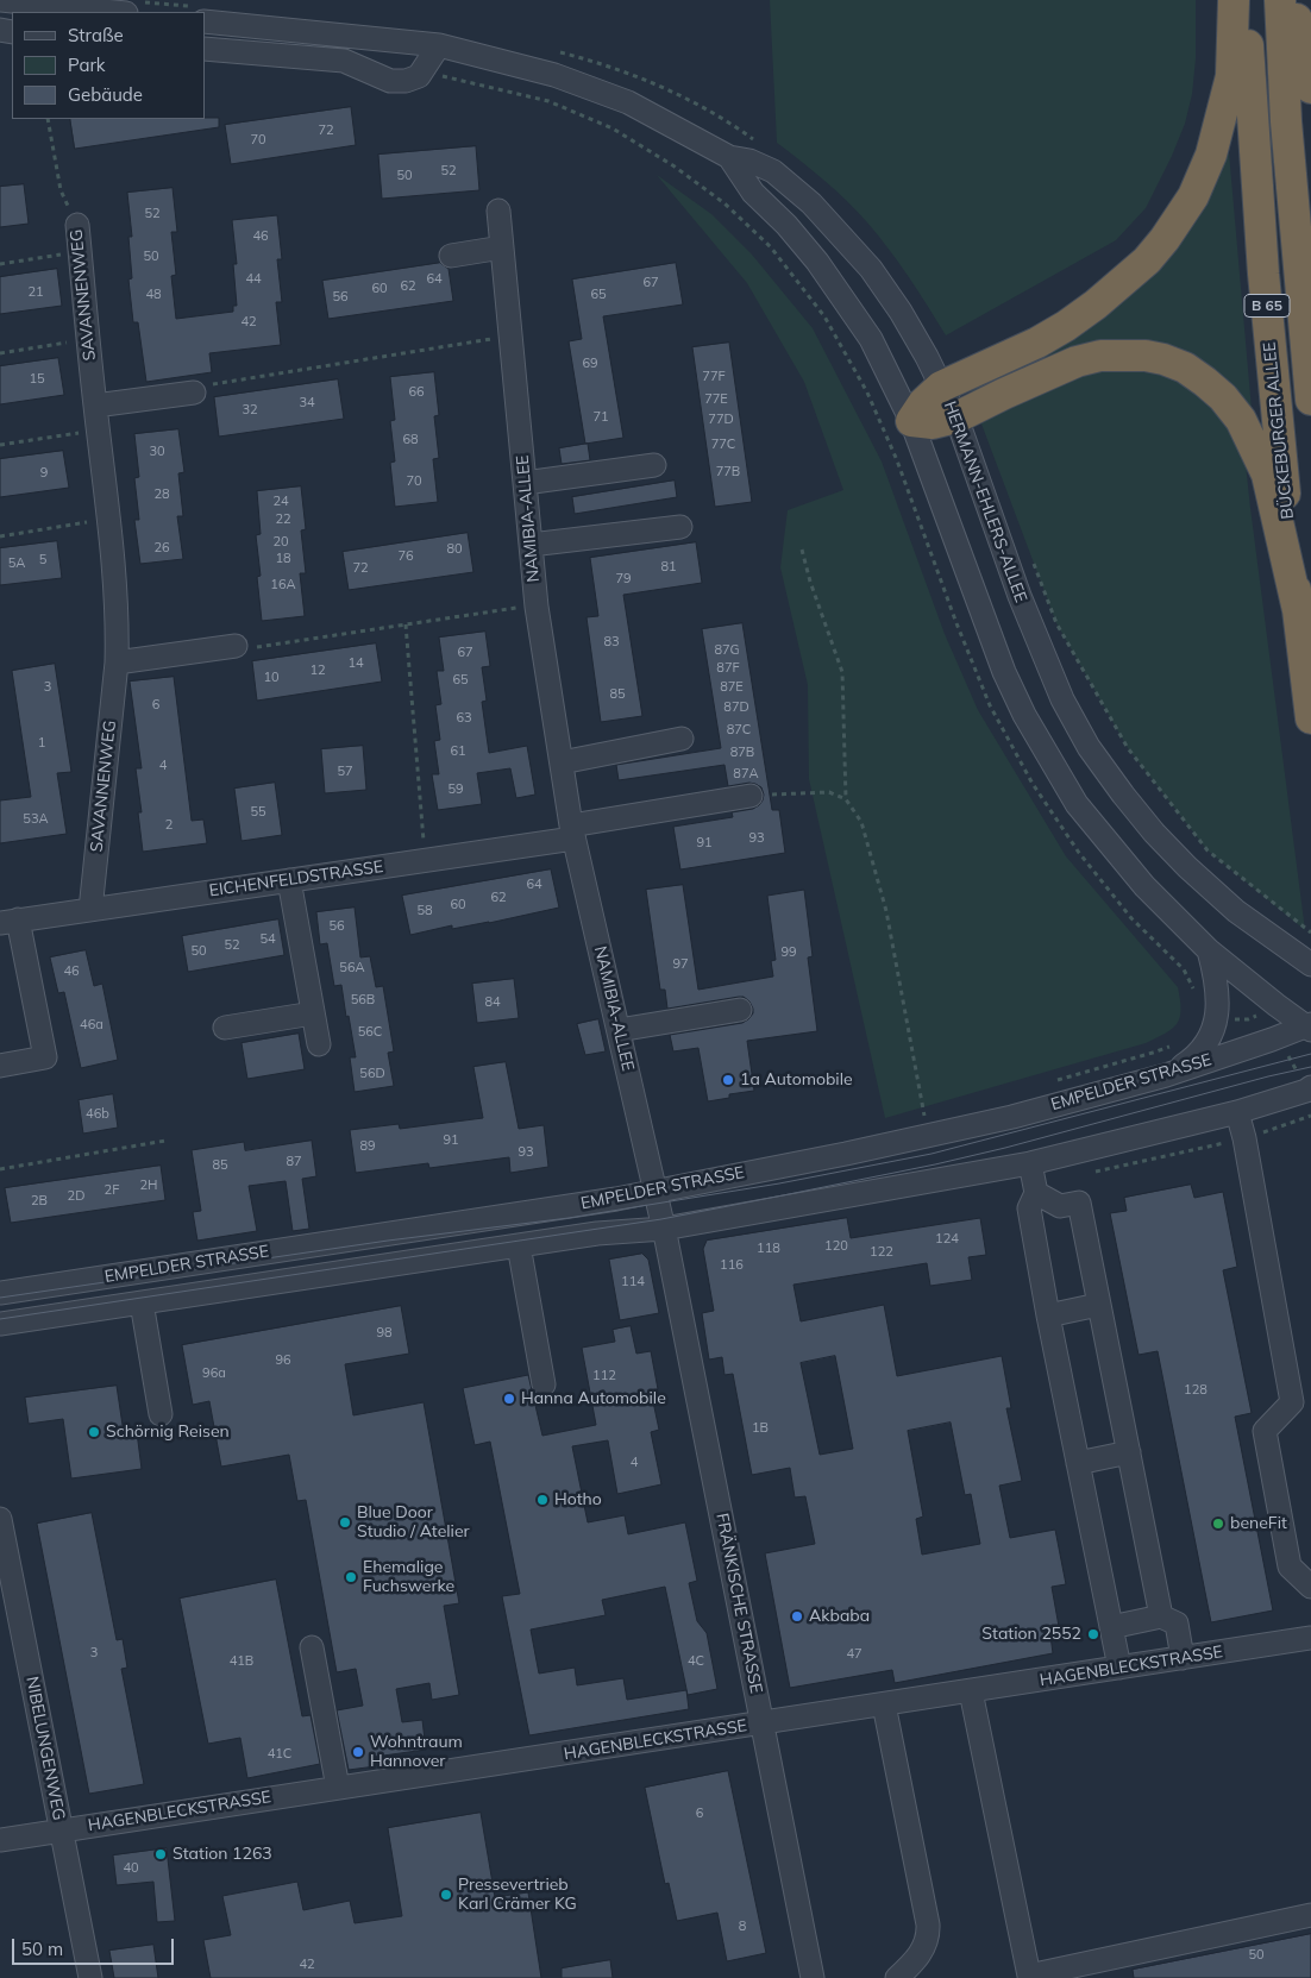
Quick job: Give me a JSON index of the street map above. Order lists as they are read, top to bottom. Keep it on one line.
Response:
{"streets":{"highway":["B 65","BÜCKEBURGER ALLEE"],"street":["SAVANNENWEG","HERMANN-EHLERS-ALLEE","NAMIBIA-ALLEE","EICHENFELDSTRASSE","EMPELDER STRASSE","FRÄNKISCHE STRASSE","HAGENBLECKSTRASSE","NIBELUNGENWEG"]},"crossings":[["SAVANNENWEG","EICHENFELDSTRASSE"],["NAMIBIA-ALLEE","EICHENFELDSTRASSE"],["NAMIBIA-ALLEE","EMPELDER STRASSE"],["NAMIBIA-ALLEE","FRÄNKISCHE STRASSE"],["EMPELDER STRASSE","FRÄNKISCHE STRASSE"],["FRÄNKISCHE STRASSE","HAGENBLECKSTRASSE"],["HAGENBLECKSTRASSE","NIBELUNGENWEG"]],"places":["1a Automobile","Hanna Automobile","Schörnig Reisen","Hotho","Blue Door Studio / Atelier","beneFit","Ehemalige Fuchswerke","Akbaba","Station 2552","Wohntraum Hannover","Station 1263","Pressevertrieb Karl Crämer KG"],"house_numbers":["72","70","52","50","52","46","50","44","64","67","62","60","21","48","65","56","42","69","77F","15","66","77E","34","32","71","77D","68","77C","30","77B","9","70","28","24","22","20","26","80","76","18","5","5A","81","72","79","16A","83","87G","67","14","87F","12","10","65","3","87E","85","6","87D","63","87C","1","61","87B","4","57","87A","59","55","53A","2","93","91","64","62","60","58","56","54","52","50","99","97","56A","46","56B","84","46a","56C","56D","46b","91","89","93","87","85","2H","2F","2D","2B","124","120","118","122","116","114","98","96","96a","112","128","1B","4","3","47","41B","4C","41C","6","40","8","50","42"],"legend":["Straße","Park","Gebäude"],"scale_bar":"50 m"}
